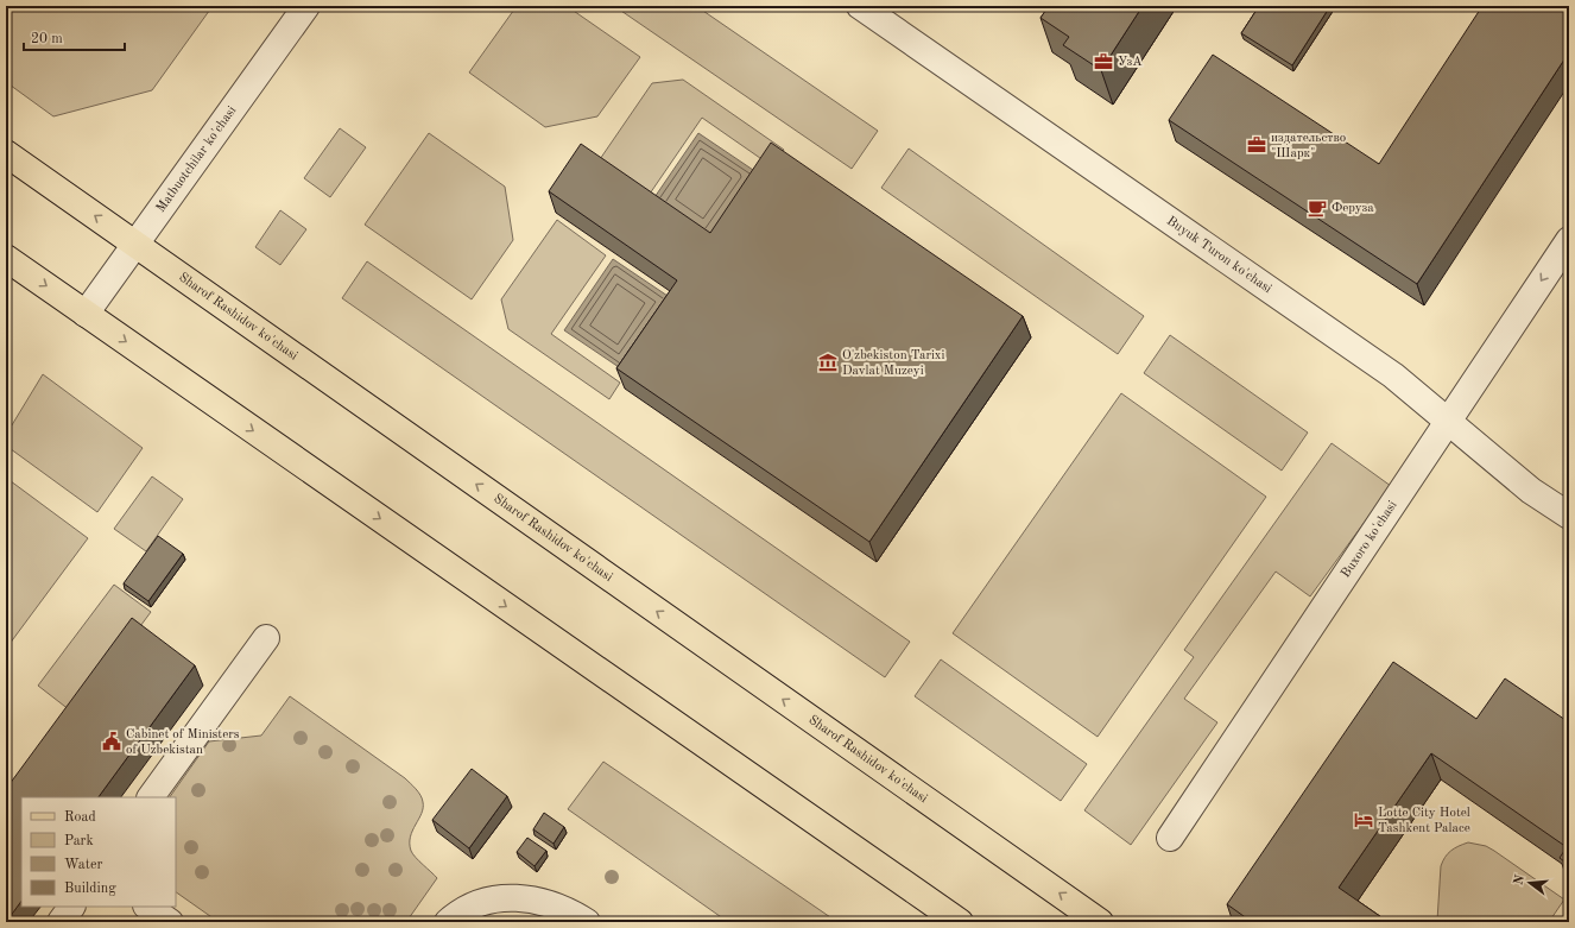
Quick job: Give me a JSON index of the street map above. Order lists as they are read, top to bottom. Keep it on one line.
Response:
{"streets":{"main road":["Sharof Rashidov ko'chasi"],"street":["Matbuotchilar ko'chasi","Buyuk Turon ko'chasi","Buxoro ko'chasi"]},"crossings":[["Matbuotchilar ko'chasi","Sharof Rashidov ko'chasi"],["Buyuk Turon ko'chasi","Buxoro ko'chasi"]],"places":{"office":["УзА","издательство \"Шарк\""],"cafe":["Феруза"],"museum":["O'zbekiston Tarixi Davlat Muzeyi"],"public building":["Cabinet of Ministers of Uzbekistan"],"hotel":["Lotte City Hotel Tashkent Palace"]},"legend":["Road","Park","Water","Building"],"scale_bar":"20 m","north":"left"}
